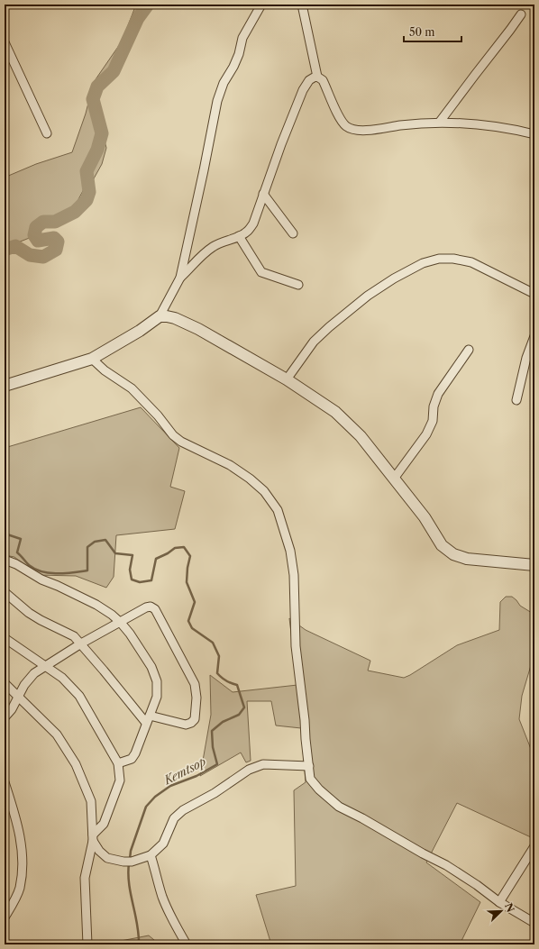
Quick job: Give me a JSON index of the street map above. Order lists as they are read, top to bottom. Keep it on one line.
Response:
{"water":["Kemtsop"],"scale_bar":"50 m","north":"top right"}
